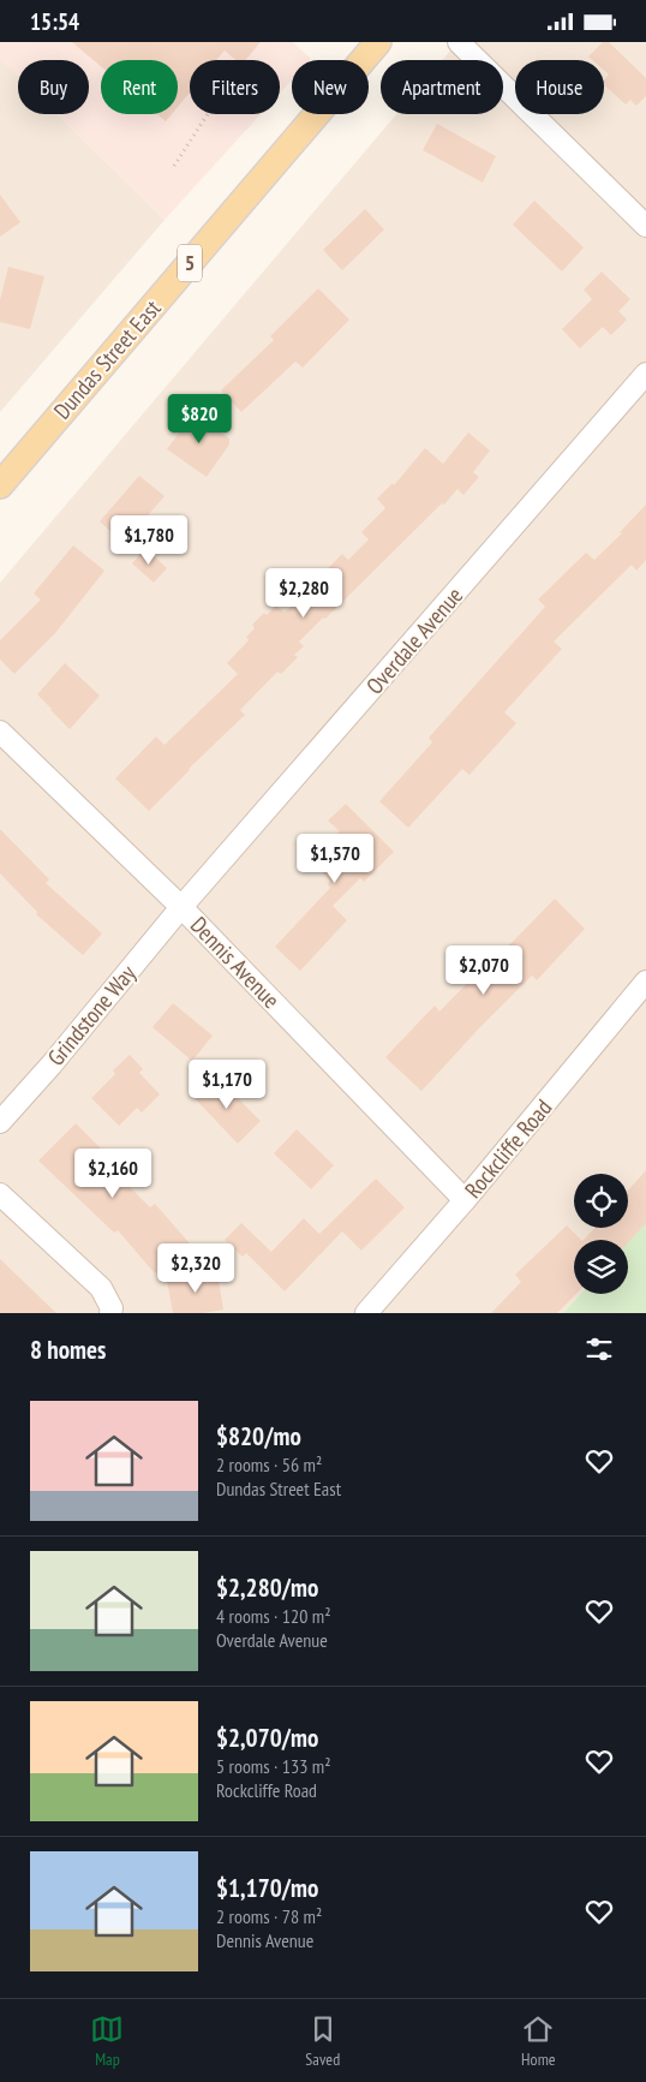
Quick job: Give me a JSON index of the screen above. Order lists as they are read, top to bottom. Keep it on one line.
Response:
{"streets":{"main road":["5","Dundas Street East"],"street":["Overdale Avenue","Dennis Avenue","Grindstone Way","Rockcliffe Road"]},"crossings":[["Overdale Avenue","Dennis Avenue"],["Overdale Avenue","Grindstone Way"],["Dennis Avenue","Grindstone Way"],["Dennis Avenue","Rockcliffe Road"]],"page":{"status":"15:54","chip":["Buy","Rent","Filters","New","Apartment","House"],"price":["$820","$1,780","$2,280","$1,570","$2,070","$1,170","$2,160","$2,320"],"heading":"8 homes","list":[{"name":"$820/mo","note":"2 rooms · 56 m² · Dundas Street East"},{"name":"$2,280/mo","note":"4 rooms · 120 m² · Overdale Avenue"},{"name":"$2,070/mo","note":"5 rooms · 133 m² · Rockcliffe Road"},{"name":"$1,170/mo","note":"2 rooms · 78 m² · Dennis Avenue"}],"tabs":["Map","Saved","Home"]}}
